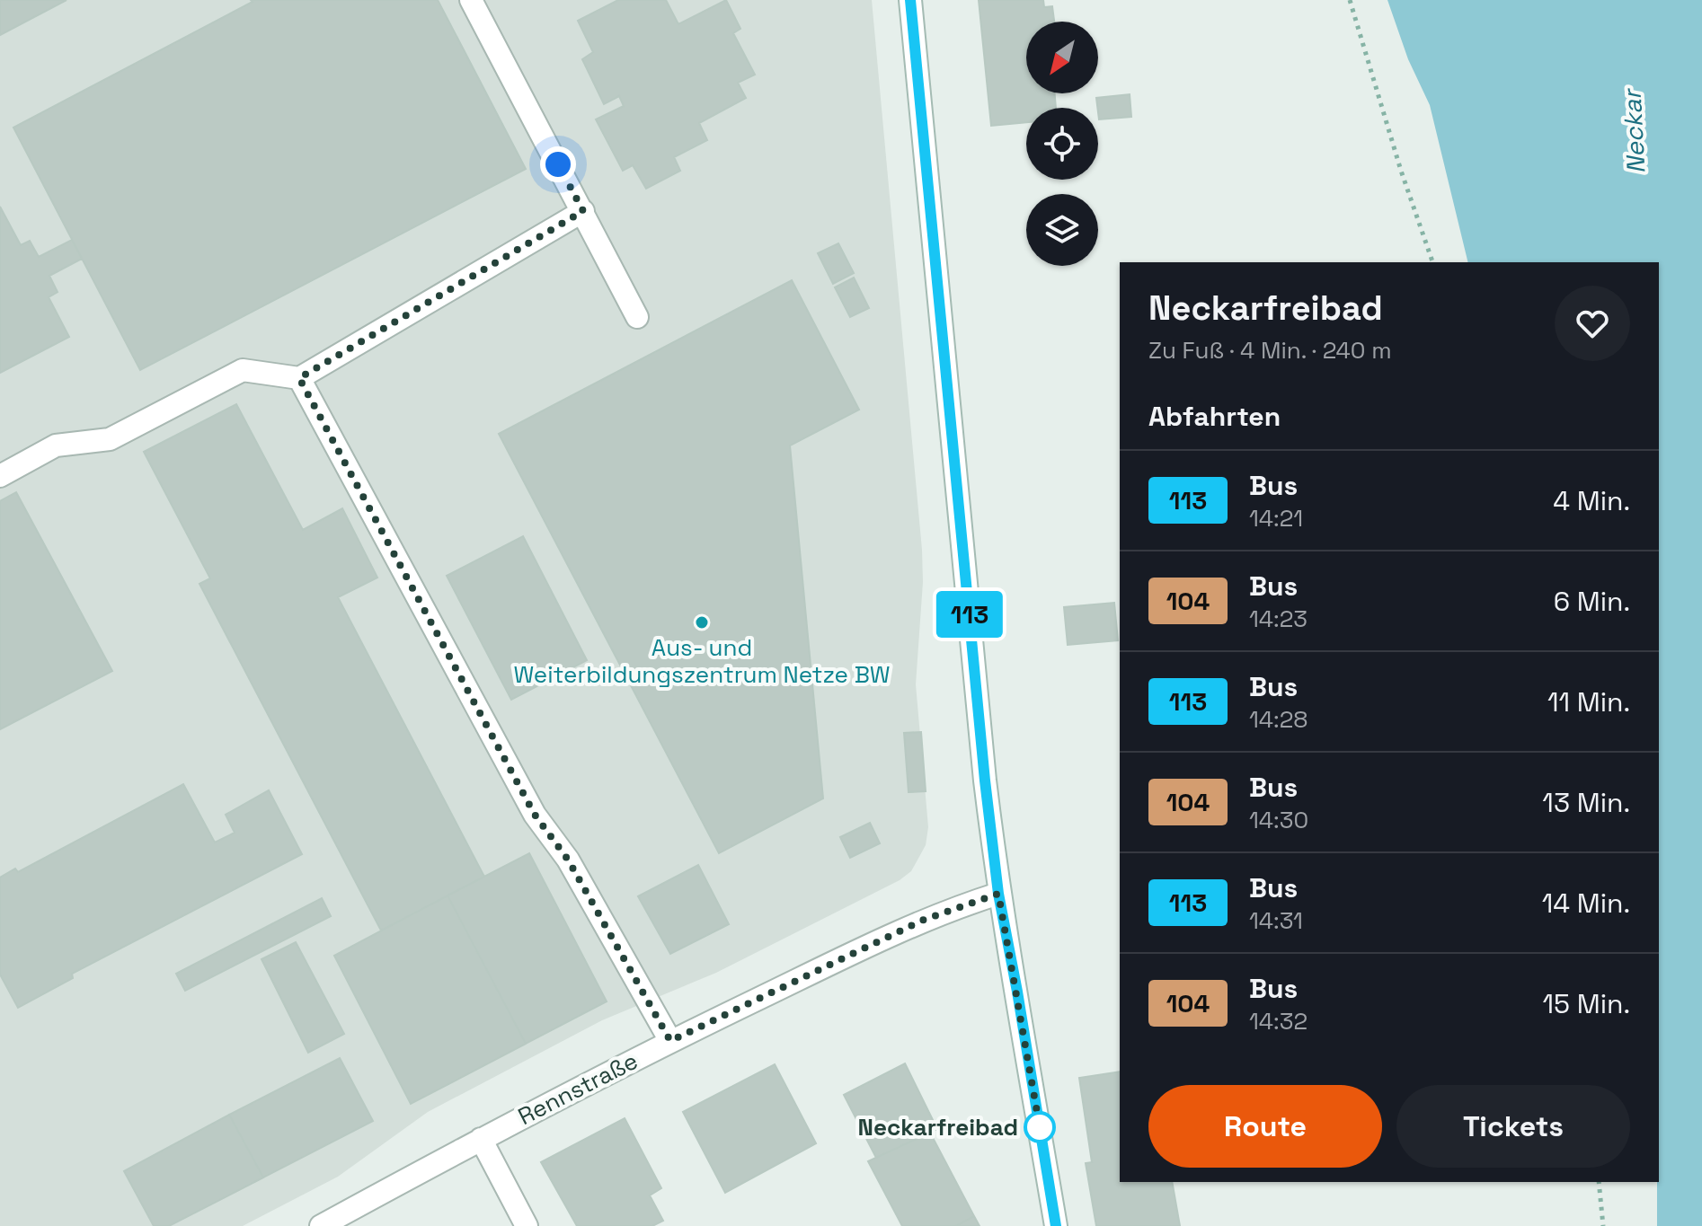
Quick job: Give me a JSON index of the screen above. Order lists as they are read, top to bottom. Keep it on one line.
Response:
{"streets":{"street":["Rennstraße"]},"water":["Neckar"],"places":["Aus- und Weiterbildungszentrum Netze BW","Neckarfreibad"],"lines":["bus line 113"],"north":"bottom left","page":{"on_map":"113","heading":[["Neckarfreibad","Zu Fuß · 4 Min. · 240 m"],"Abfahrten"],"list":[{"mark":"113","name":"Bus","note":"14:21","value":"4 Min."},{"mark":"104","name":"Bus","note":"14:23","value":"6 Min."},{"mark":"113","name":"Bus","note":"14:28","value":"11 Min."},{"mark":"104","name":"Bus","note":"14:30","value":"13 Min."},{"mark":"113","name":"Bus","note":"14:31","value":"14 Min."},{"mark":"104","name":"Bus","note":"14:32","value":"15 Min."}],"buttons":["Route","Tickets"]}}
